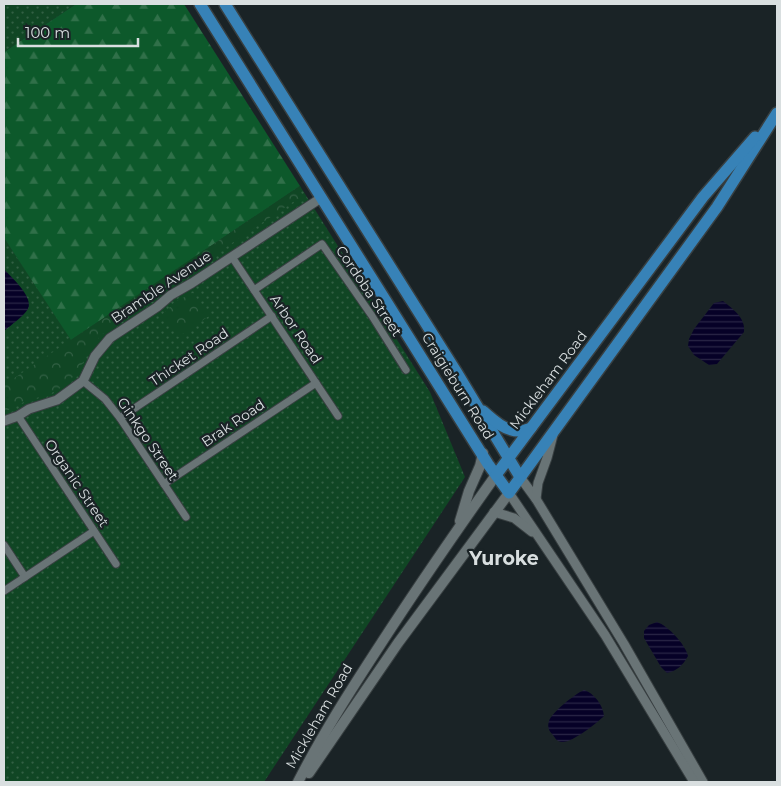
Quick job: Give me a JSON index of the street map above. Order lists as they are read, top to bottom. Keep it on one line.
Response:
{"streets":{"main road":["Mickleham Road","Craigieburn Road"],"street":["Bramble Avenue","Cordoba Street","Arbor Road","Thicket Road","Brak Road","Ginkgo Street","Organic Street"]},"crossings":[["Bramble Avenue","Arbor Road"],["Bramble Avenue","Craigieburn Road"],["Bramble Avenue","Ginkgo Street"],["Bramble Avenue","Organic Street"],["Cordoba Street","Arbor Road"],["Arbor Road","Thicket Road"],["Arbor Road","Brak Road"],["Thicket Road","Ginkgo Street"],["Mickleham Road","Craigieburn Road"],["Brak Road","Ginkgo Street"]],"districts":["Yuroke"],"scale_bar":"100 m"}
